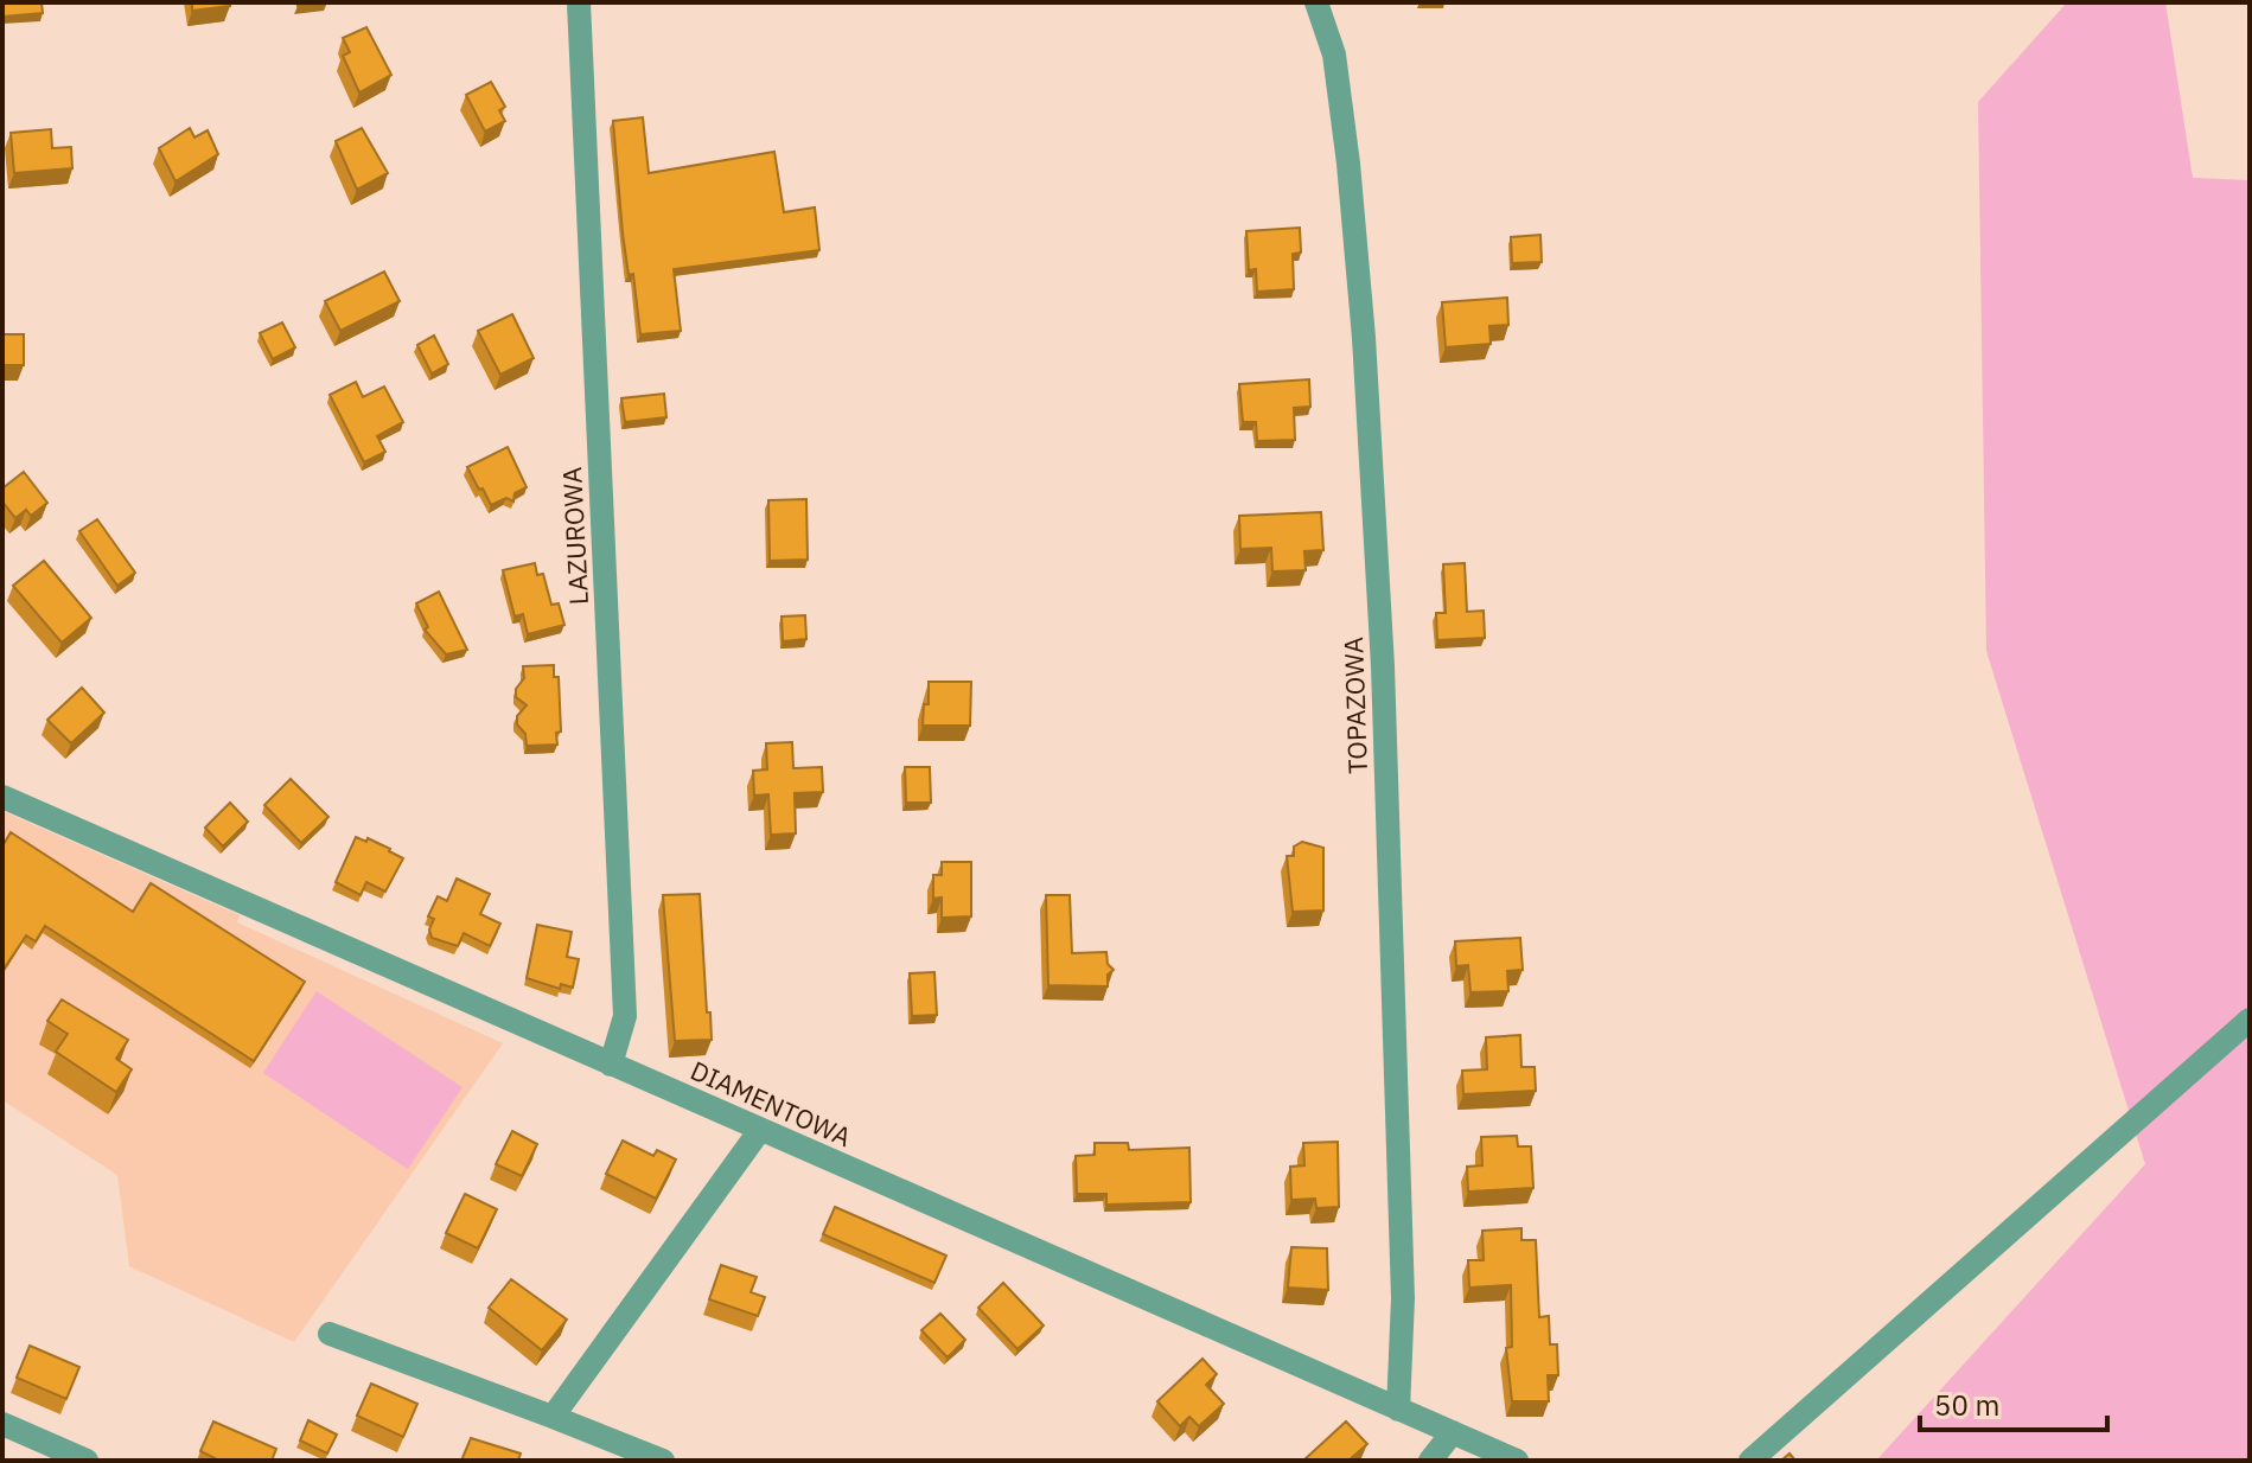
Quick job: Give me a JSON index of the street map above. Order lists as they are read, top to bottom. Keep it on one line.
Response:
{"streets":{"street":["LAZUROWA","TOPAZOWA","DIAMENTOWA"]},"crossings":[["LAZUROWA","DIAMENTOWA"],["TOPAZOWA","DIAMENTOWA"]],"scale_bar":"50 m"}
